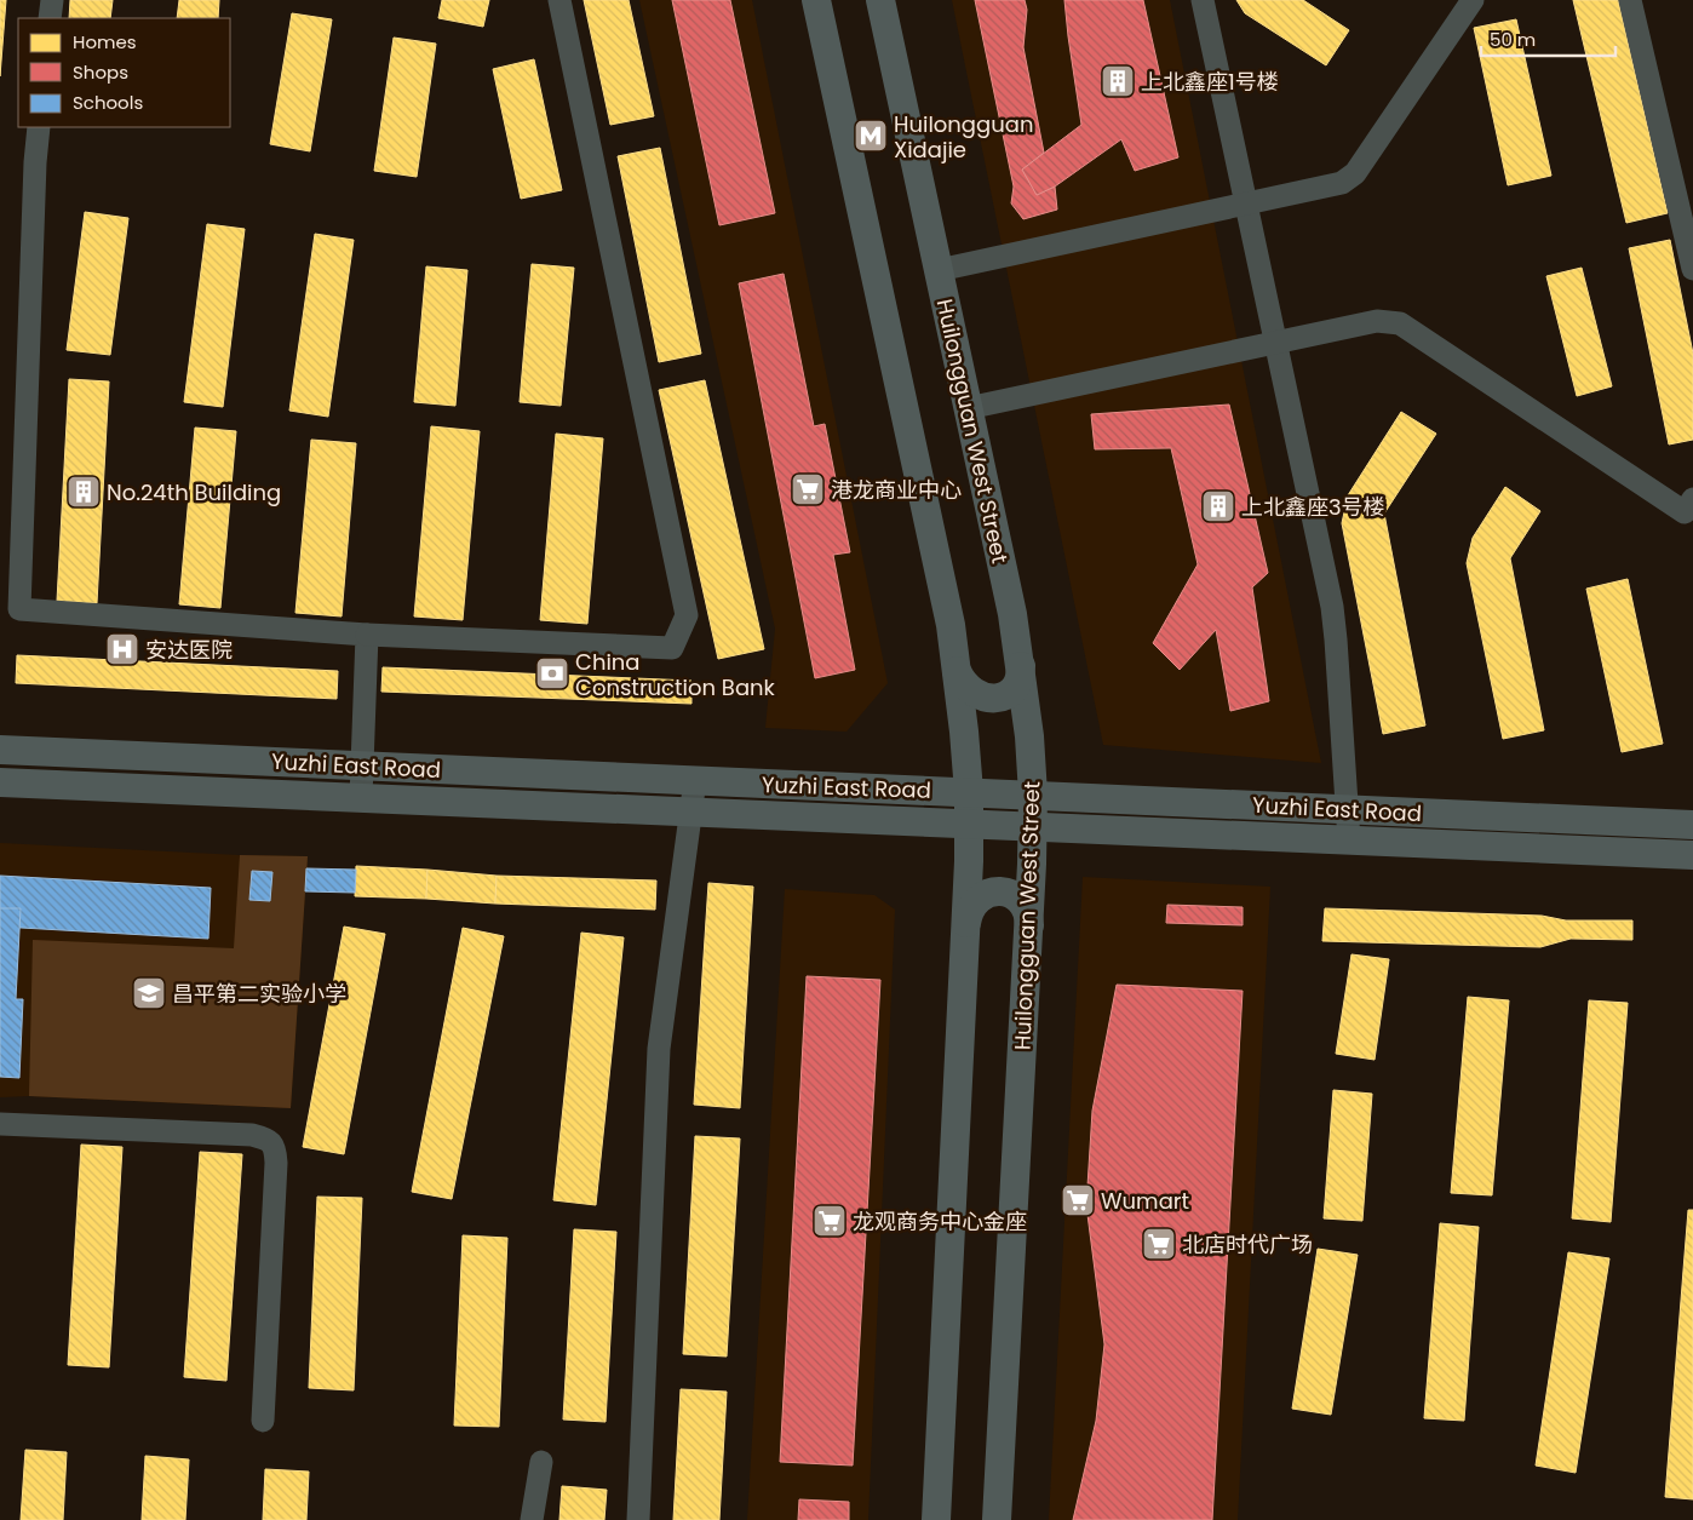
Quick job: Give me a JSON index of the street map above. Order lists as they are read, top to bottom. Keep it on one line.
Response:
{"streets":{"main road":["Huilongguan West Street","Yuzhi East Road"]},"crossings":[["Huilongguan West Street","Yuzhi East Road"]],"places":{"building":["上北鑫座1号楼","No.24th Building","上北鑫座3号楼"],"metro station":["Huilongguan Xidajie"],"supermarket":["港龙商业中心","Wumart","龙观商务中心金座","北店时代广场"],"hospital":["安达医院"],"bank":["China Construction Bank"],"school or university":["昌平第二实验小学"]},"legend":["Homes","Shops","Schools"],"scale_bar":"50 m"}
